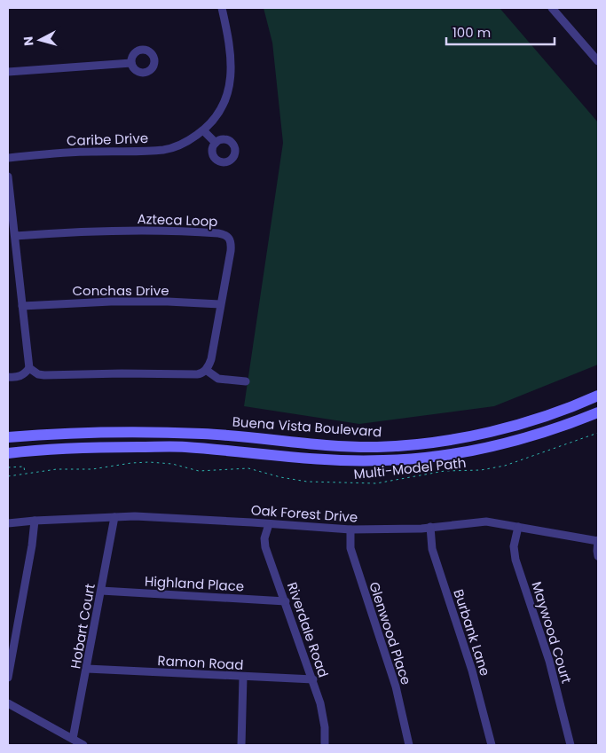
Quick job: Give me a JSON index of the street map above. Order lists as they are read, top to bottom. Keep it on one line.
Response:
{"streets":{"main road":["Buena Vista Boulevard"],"street":["Caribe Drive","Azteca Loop","Conchas Drive","Oak Forest Drive","Highland Place","Hobart Court","Riverdale Road","Burbank Lane","Maywood Court","Glenwood Place","Ramon Road"],"path":["Multi-Model Path"]},"crossings":[["Azteca Loop","Conchas Drive"],["Oak Forest Drive","Hobart Court"],["Oak Forest Drive","Riverdale Road"],["Oak Forest Drive","Burbank Lane"],["Oak Forest Drive","Maywood Court"],["Oak Forest Drive","Glenwood Place"],["Highland Place","Hobart Court"],["Highland Place","Riverdale Road"],["Hobart Court","Ramon Road"],["Riverdale Road","Ramon Road"]],"scale_bar":"100 m","north":"left"}
